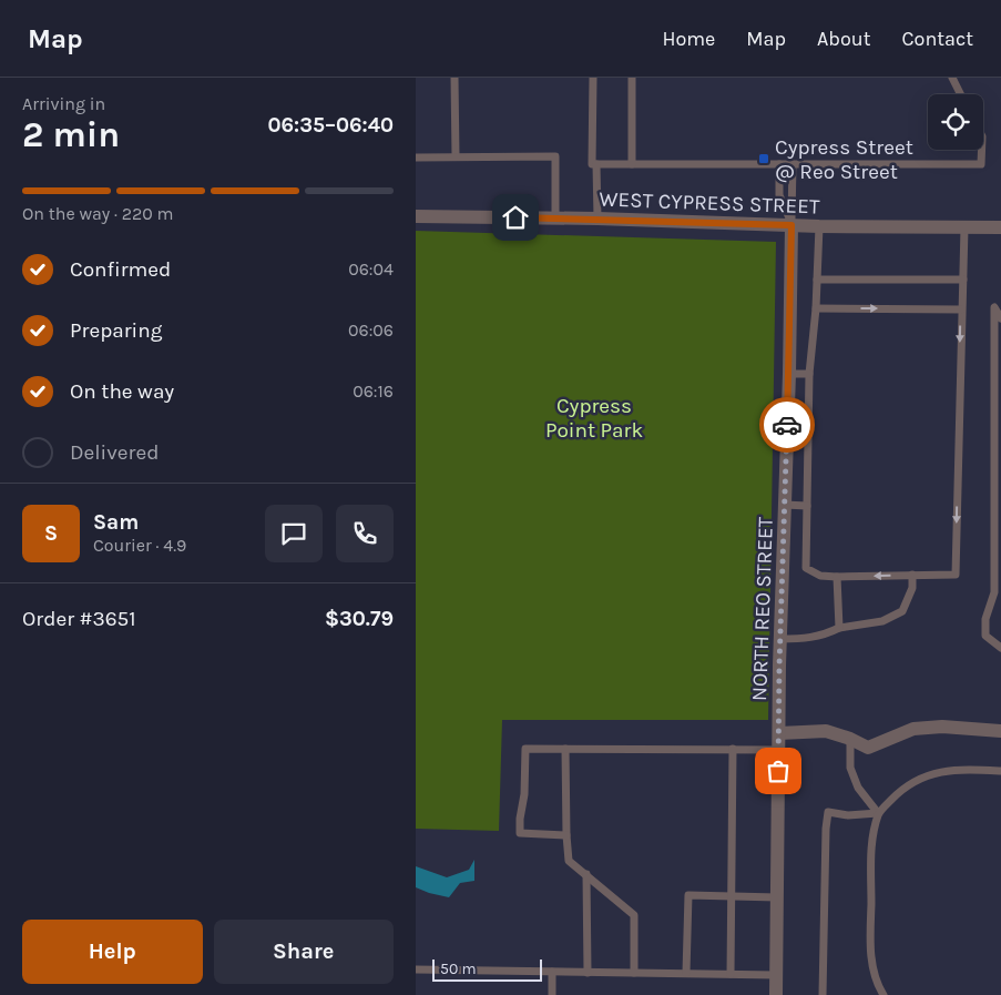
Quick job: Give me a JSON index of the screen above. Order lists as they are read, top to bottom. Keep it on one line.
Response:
{"streets":{"street":["WEST CYPRESS STREET","NORTH REO STREET"]},"crossings":[["WEST CYPRESS STREET","NORTH REO STREET"]],"parks":["Cypress Point Park"],"places":{"transit":["Cypress Street @ Reo Street"]},"scale_bar":"50 m","page":{"header":"Map","nav":["Home","Map","About","Contact"],"heading":["2 min","Arriving in","06:35–06:40"],"panel":["Sam","Courier · 4.9","Order #3651","$30.79"],"bar":"On the way · 220 m","list":[["Confirmed","06:04"],["Preparing","06:06"],["On the way","06:16"],"Delivered"],"round":"S","buttons":["Help","Share"],"scale":"50 m"}}
